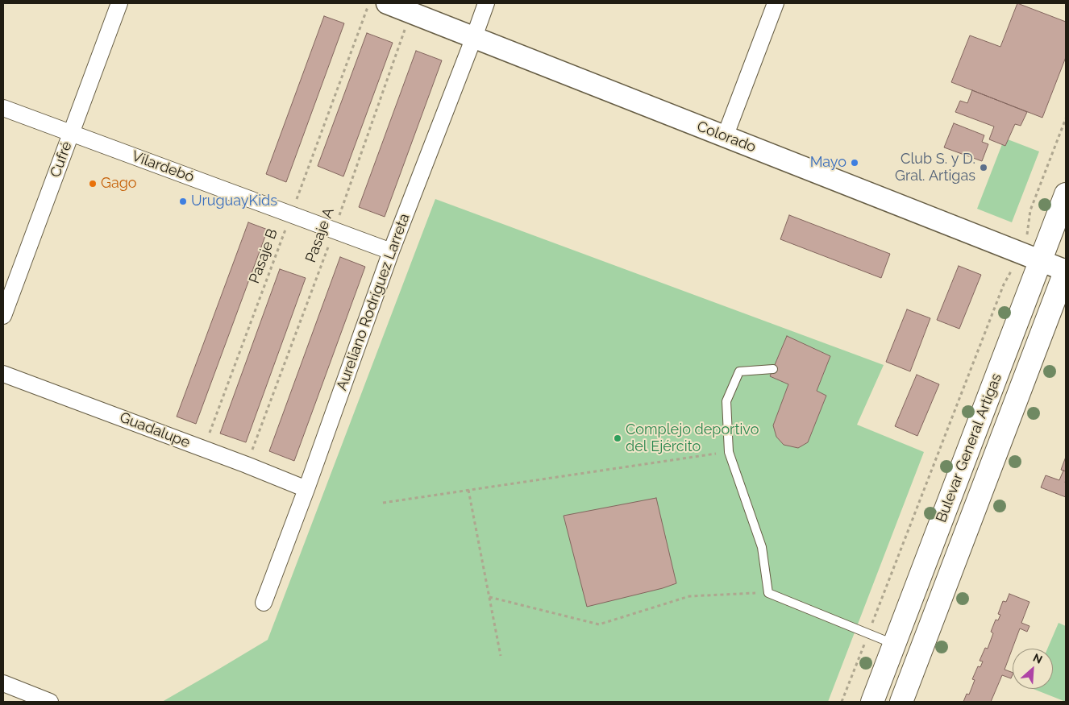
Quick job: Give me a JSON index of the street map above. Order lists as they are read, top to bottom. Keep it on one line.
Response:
{"streets":{"main road":["Bulevar General Artigas"],"street":["Colorado","Cufré","Vilardebó","Aureliano Rodríguez Larreta","Guadalupe"],"path":["Pasaje A","Pasaje B"]},"crossings":[["Colorado","Pasaje A"],["Colorado","Aureliano Rodríguez Larreta"],["Colorado","Bulevar General Artigas"],["Cufré","Vilardebó"],["Vilardebó","Pasaje A"],["Vilardebó","Pasaje B"],["Vilardebó","Aureliano Rodríguez Larreta"],["Pasaje A","Guadalupe"],["Pasaje B","Guadalupe"],["Aureliano Rodríguez Larreta","Guadalupe"]],"places":["Mayo","Club S. y D. Gral. Artigas","Gago","UruguayKids","Complejo deportivo del Ejército"],"north":"top right"}
